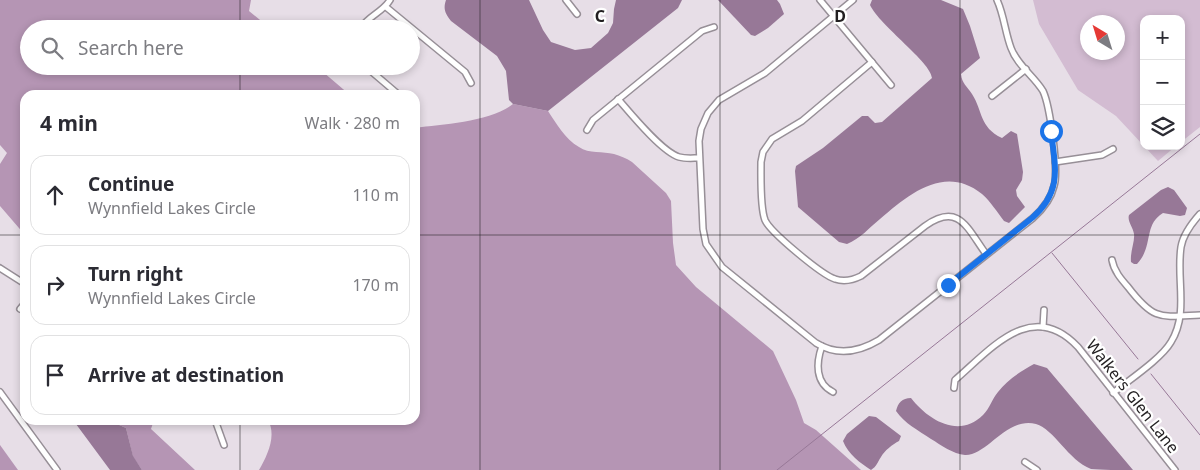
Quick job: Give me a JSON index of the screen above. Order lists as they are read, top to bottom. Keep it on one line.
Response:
{"streets":{"street":["Walkers Glen Lane"]},"north":"top left","page":{"map_buttons":["+","−"],"search":"Search here","heading":["4 min","Walk · 280 m"],"list":[["Continue","Wynnfield Lakes Circle","110 m"],["Turn right","Wynnfield Lakes Circle","170 m"],"Arrive at destination"]},"grid":{"columns":["C","D"]}}
